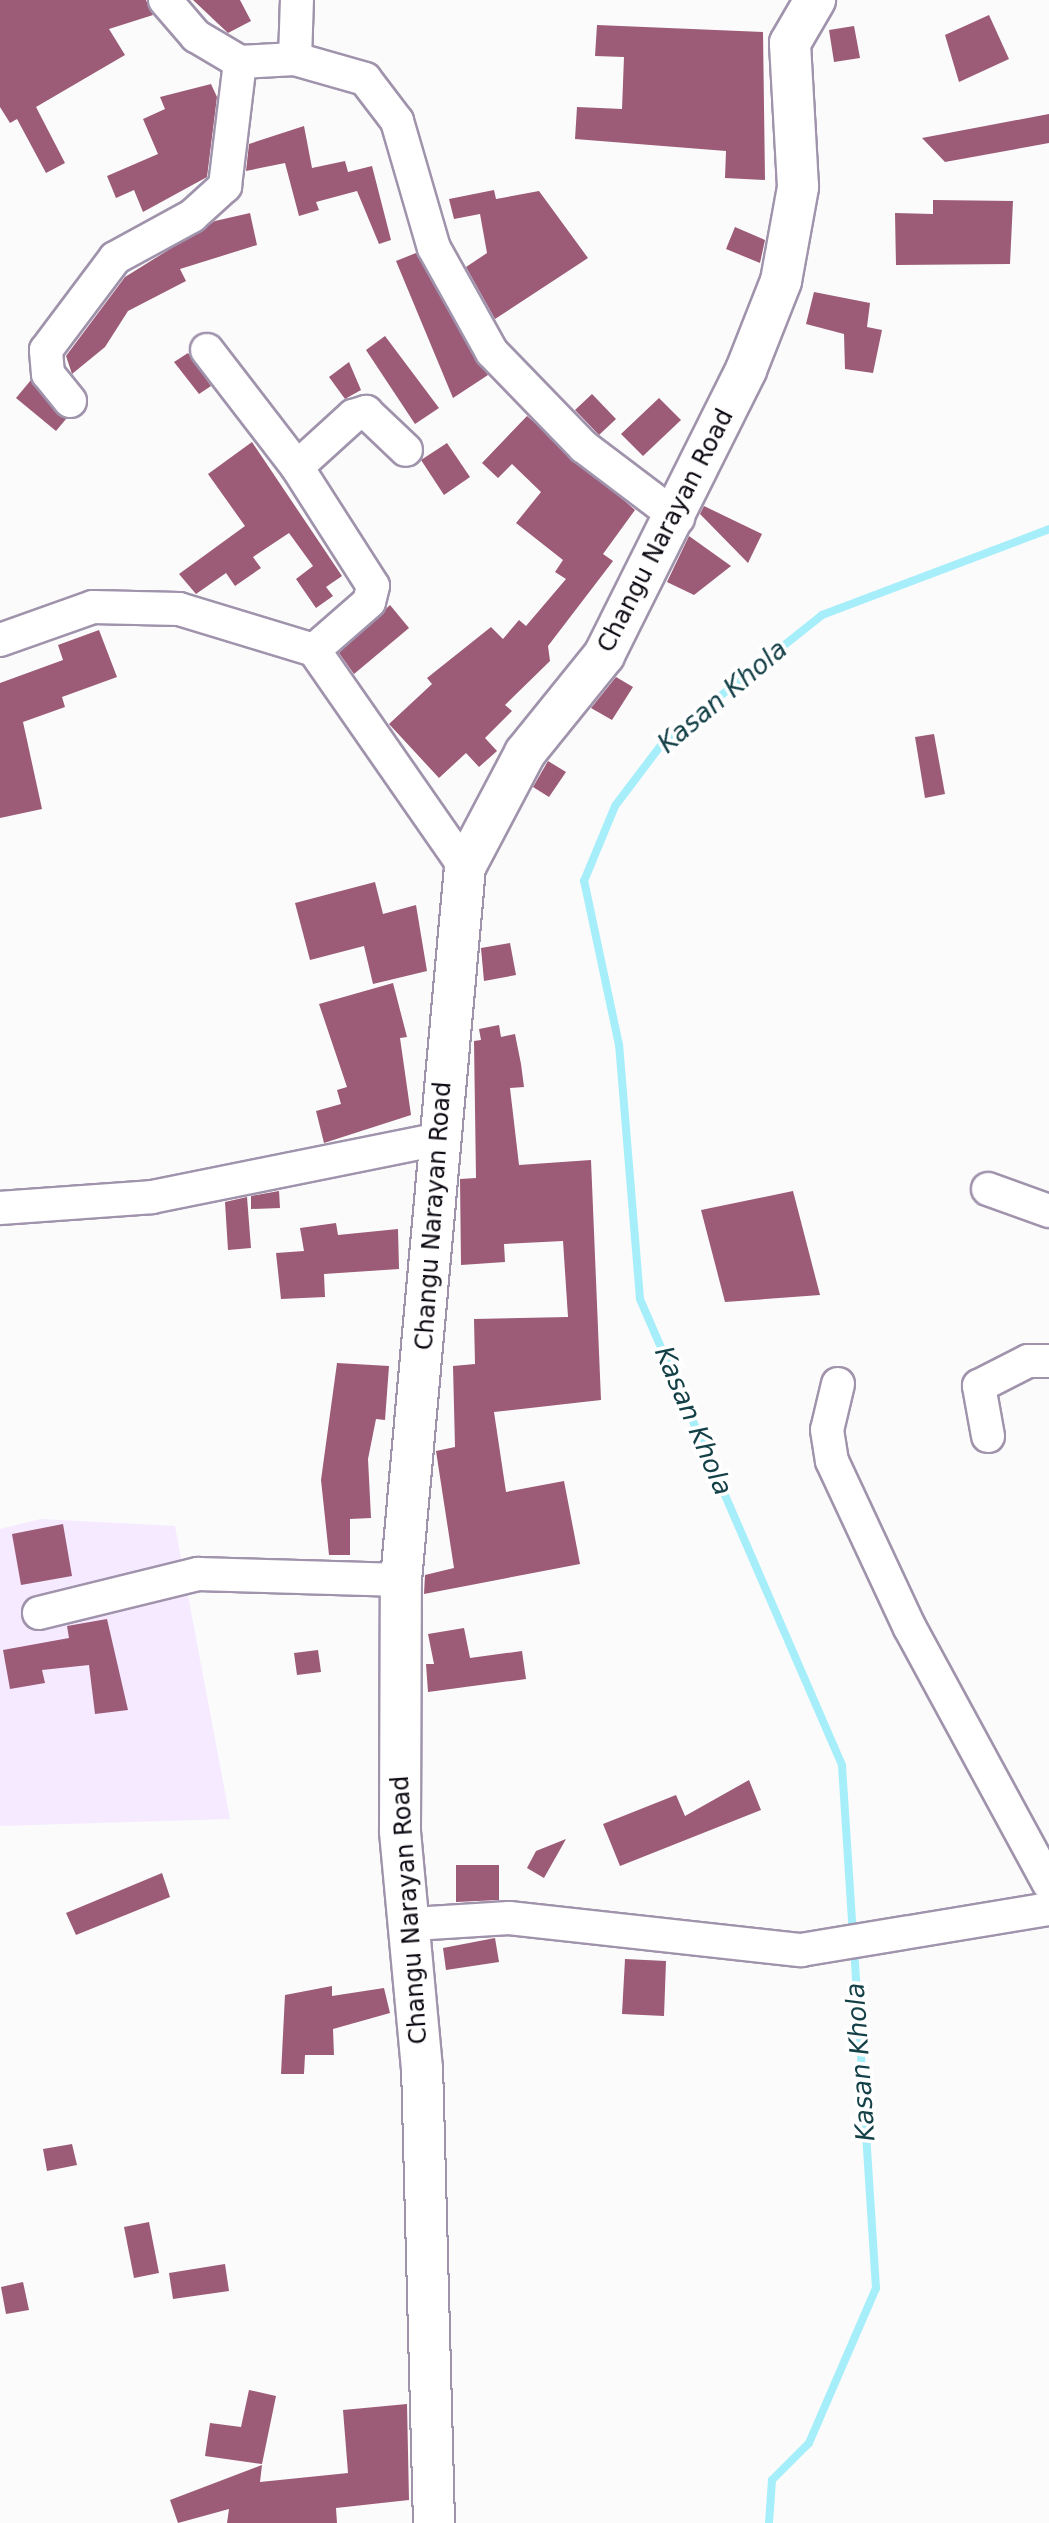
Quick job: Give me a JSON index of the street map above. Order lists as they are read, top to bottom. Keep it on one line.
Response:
{"streets":{"main road":["Changu Narayan Road"]},"water":["Kasan Khola"]}
